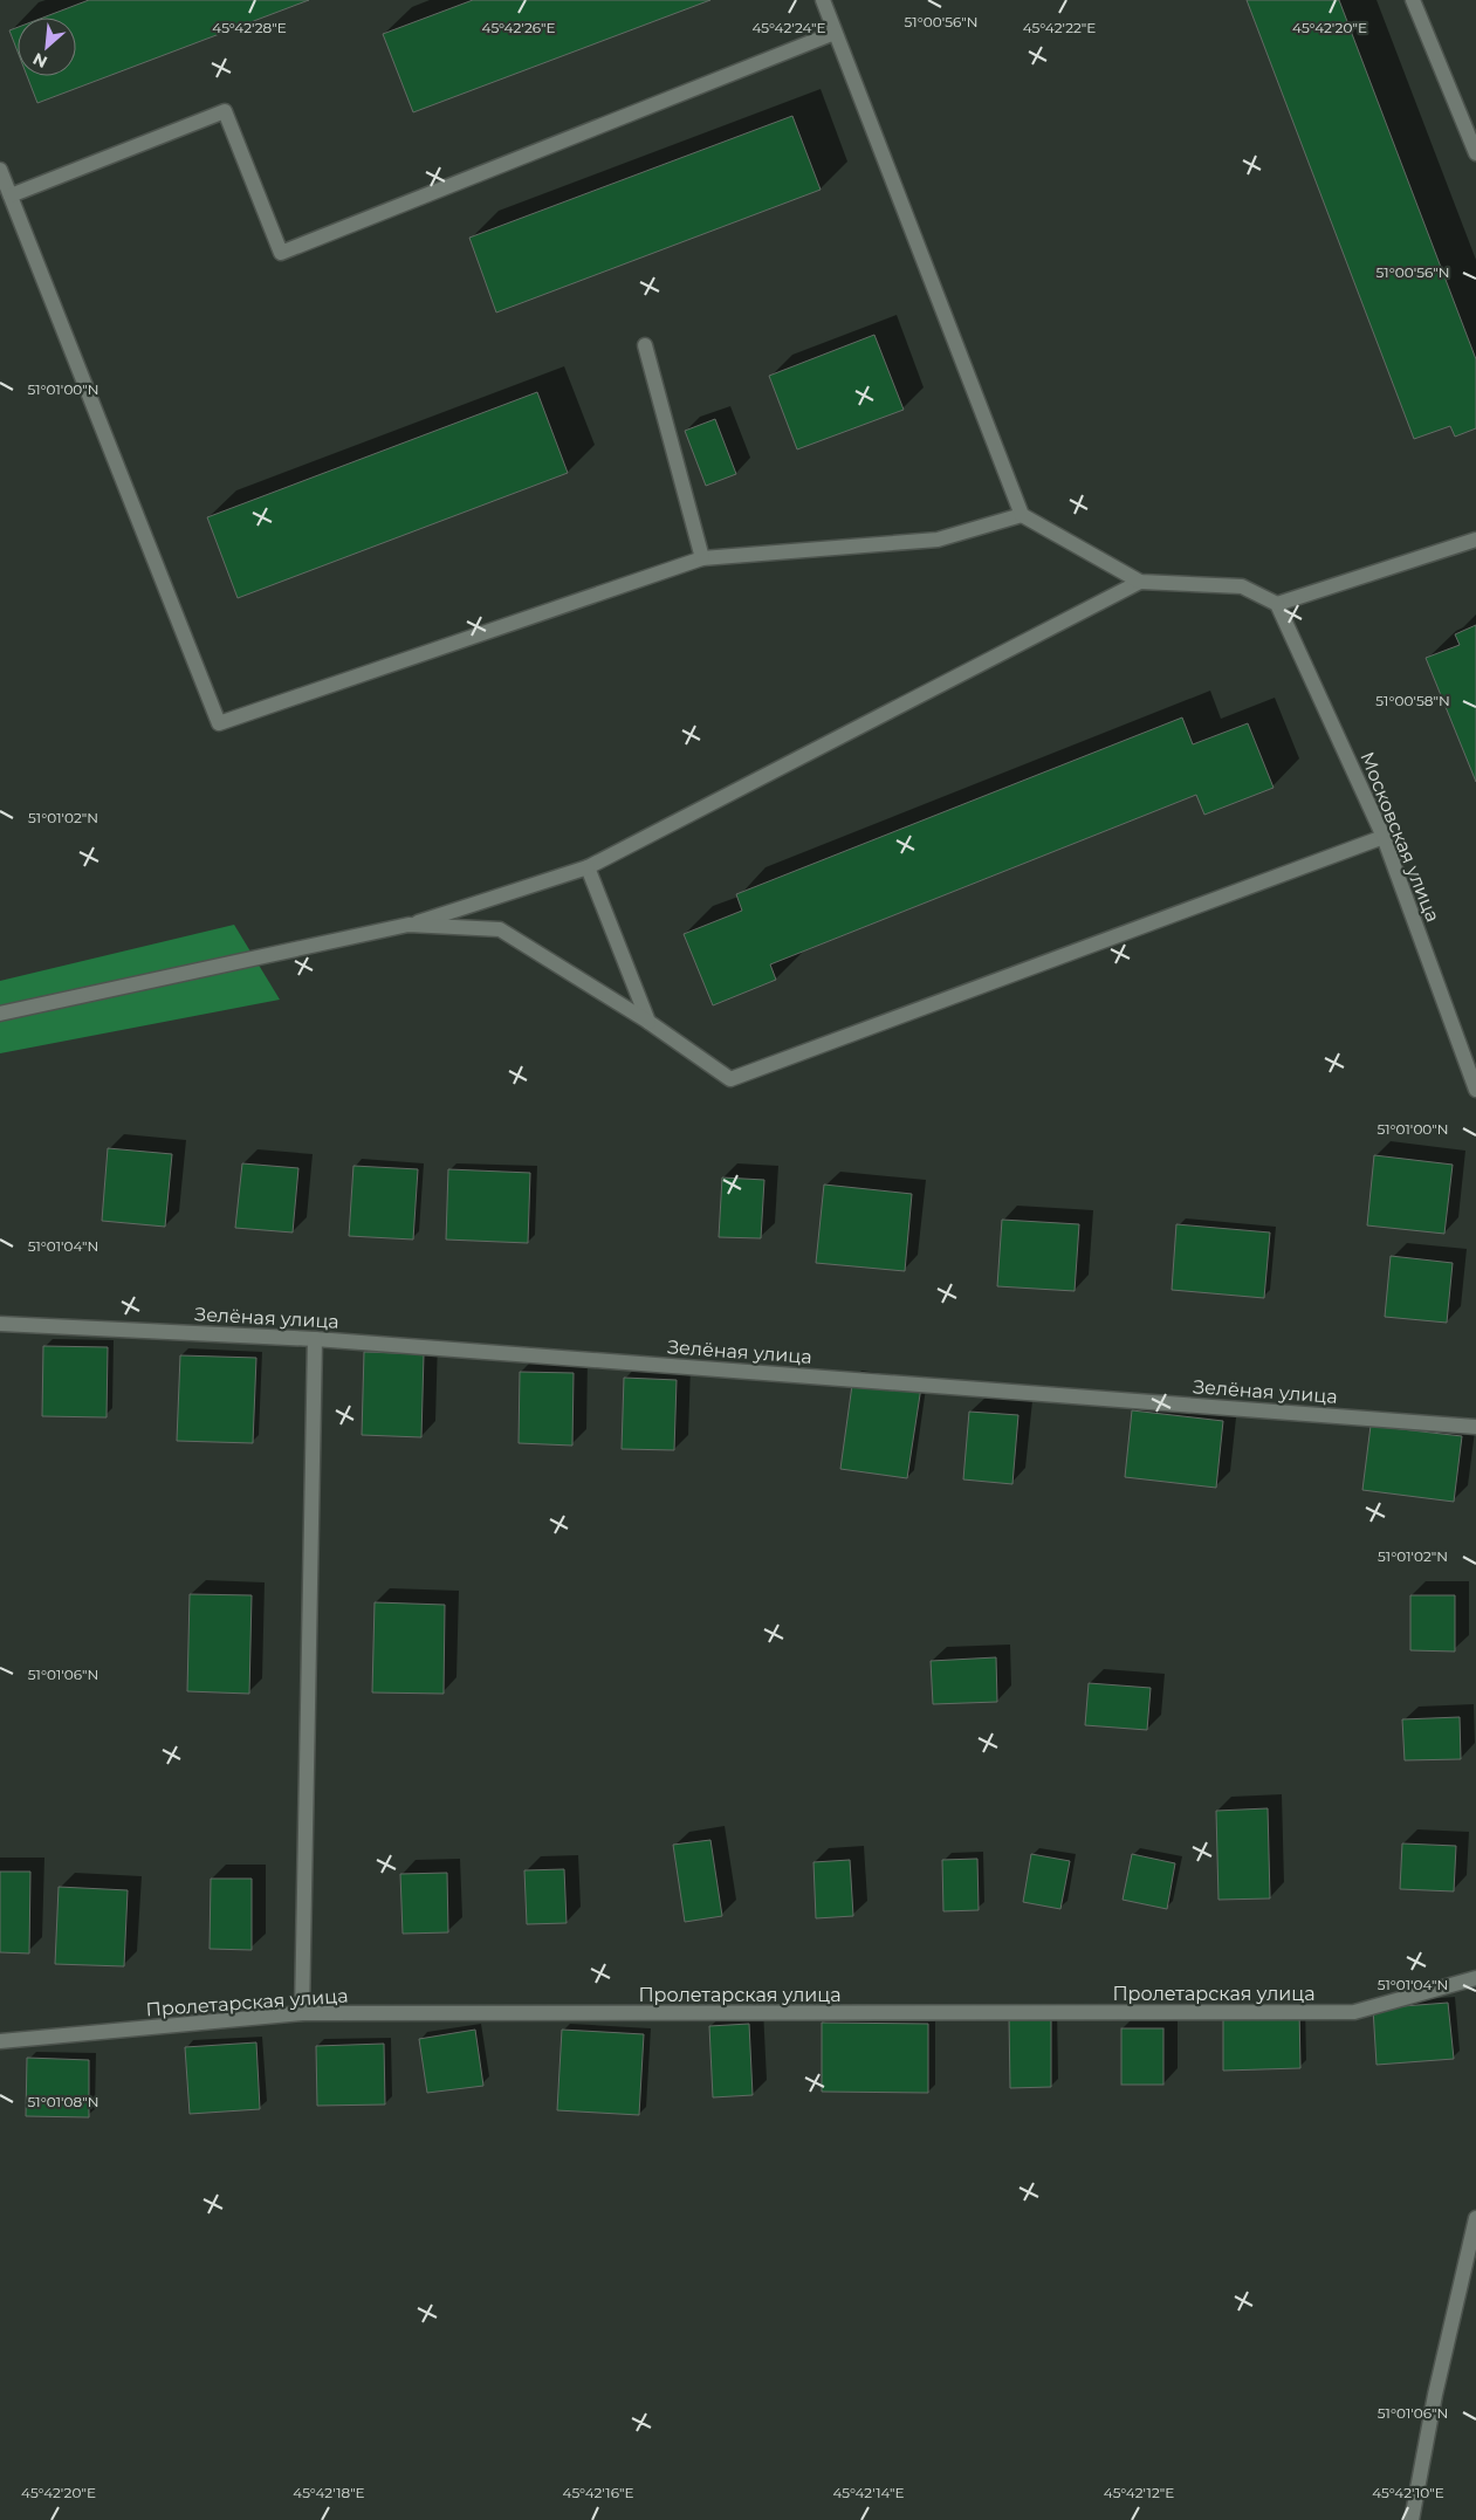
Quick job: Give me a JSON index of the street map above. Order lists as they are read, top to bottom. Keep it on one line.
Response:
{"streets":{"street":["Московская улица","Зелёная улица","Пролетарская улица"]},"north":"bottom left","coordinates":["51°00'56\"N","45°42'28\"E","45°42'26\"E","45°42'24\"E","45°42'22\"E","45°42'20\"E","51°01'00\"N","51°00'58\"N","51°01'02\"N","51°01'04\"N","51°01'06\"N","51°01'08\"N","45°42'18\"E","45°42'16\"E","45°42'14\"E","45°42'12\"E","45°42'10\"E"]}
